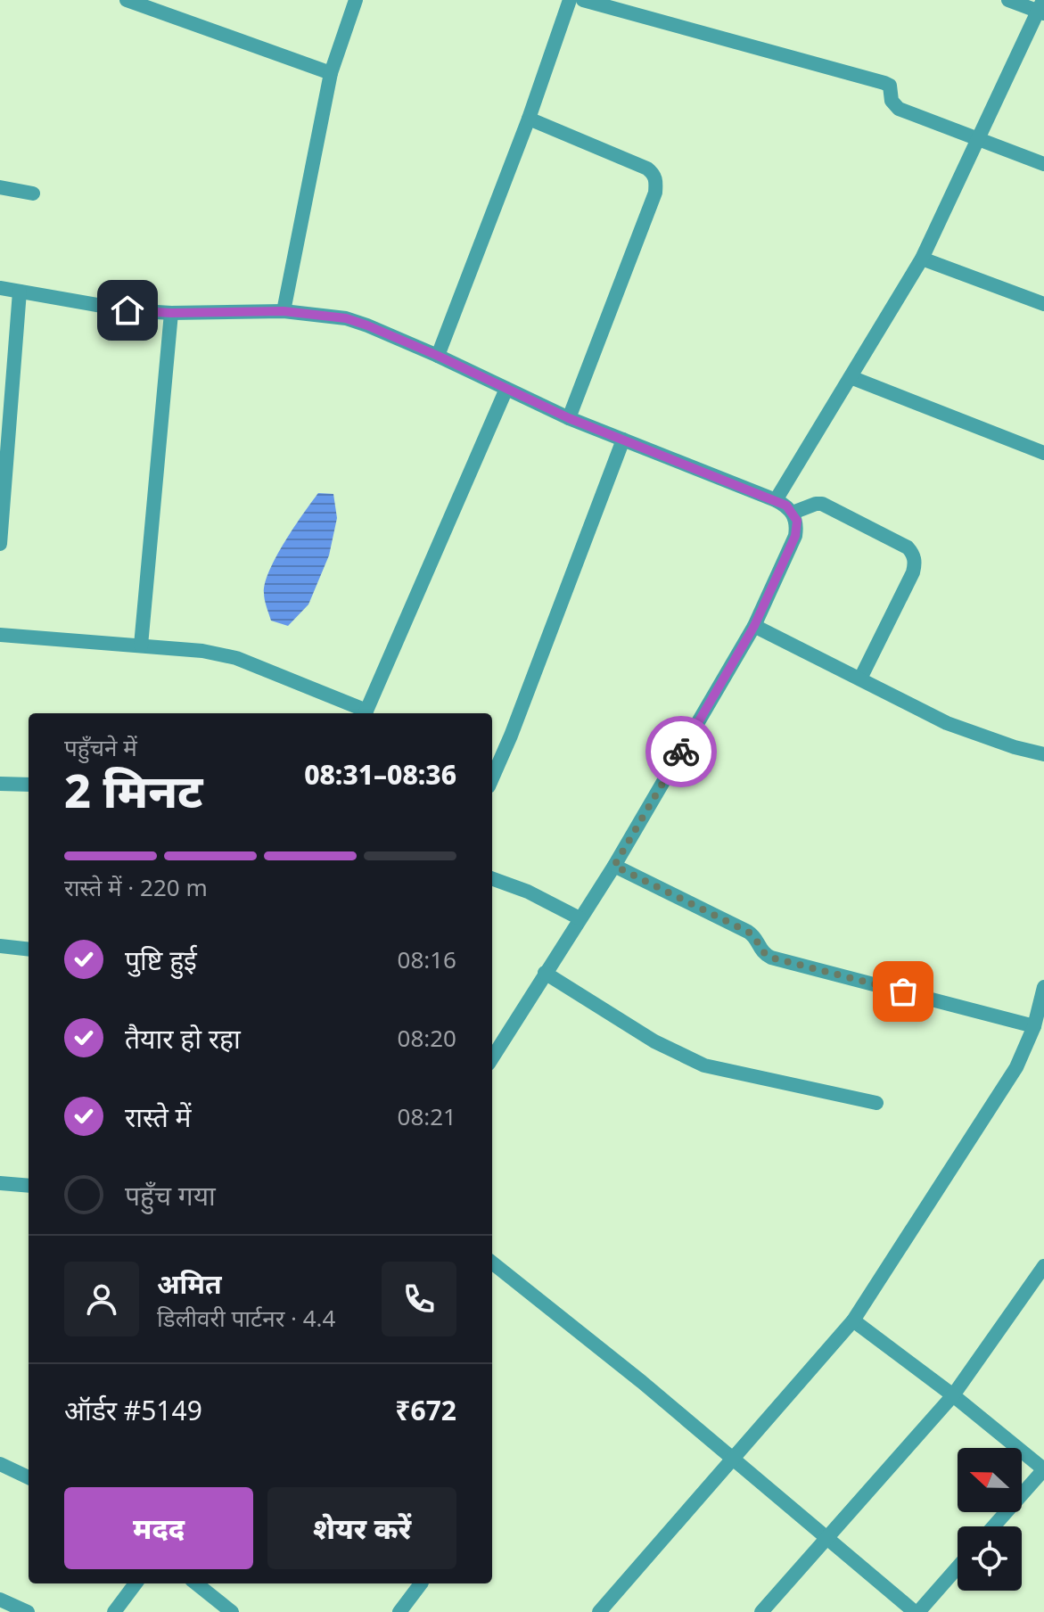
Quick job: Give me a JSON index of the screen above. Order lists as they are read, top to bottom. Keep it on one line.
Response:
{"north":"left","page":{"heading":["2 मिनट","पहुँचने में","08:31–08:36"],"panel":["अमित","डिलीवरी पार्टनर · 4.4","ऑर्डर #5149","₹672"],"bar":"रास्ते में · 220 m","list":[["पुष्टि हुई","08:16"],["तैयार हो रहा","08:20"],["रास्ते में","08:21"],"पहुँच गया"],"buttons":["मदद","शेयर करें"]}}
